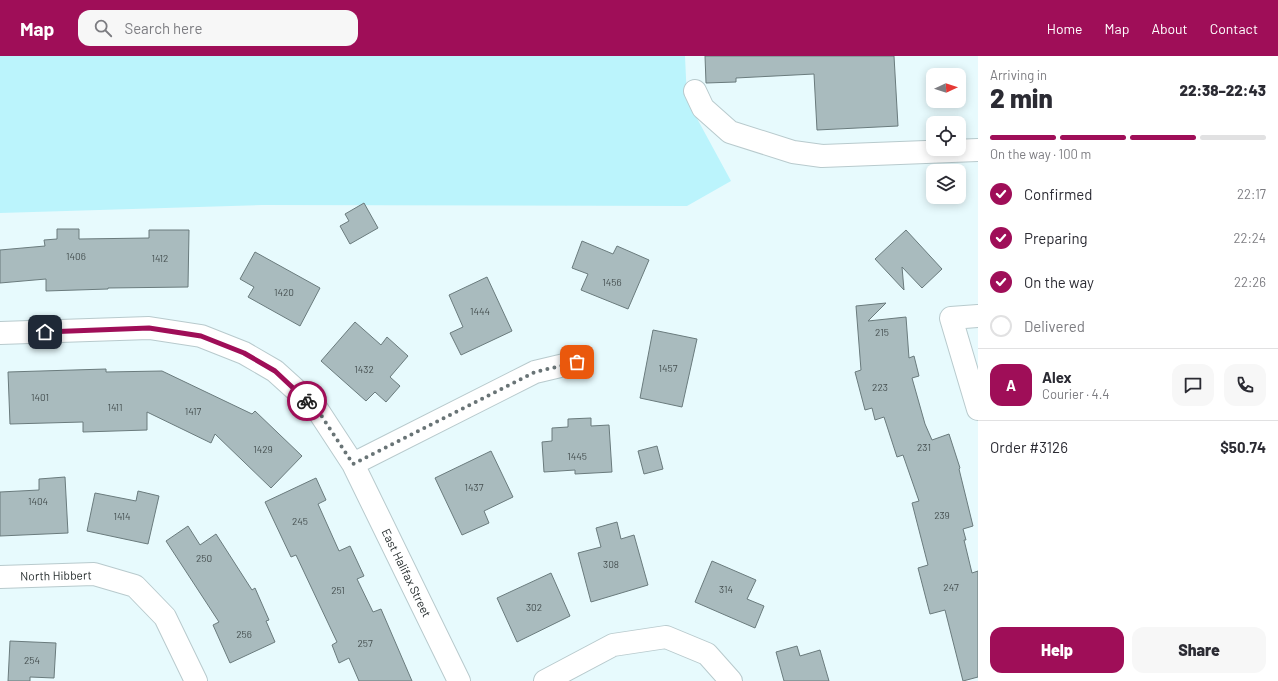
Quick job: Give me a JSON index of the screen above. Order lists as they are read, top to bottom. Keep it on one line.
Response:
{"streets":{"street":["East Halifax Street","North Hibbert"]},"house_numbers":["1406","1412","1456","1420","1444","215","1457","1432","223","1401","1411","1417","231","1429","1445","1437","1404","239","1414","245","250","308","247","314","251","302","256","257","254"],"north":"right","page":{"header":"Map","search":"Search here","nav":["Home","Map","About","Contact"],"heading":["2 min","Arriving in","22:38–22:43"],"panel":["Alex","Courier · 4.4","Order #3126","$50.74"],"bar":"On the way · 100 m","list":[["Confirmed","22:17"],["Preparing","22:24"],["On the way","22:26"],"Delivered"],"round":"A","buttons":["Help","Share"]}}
